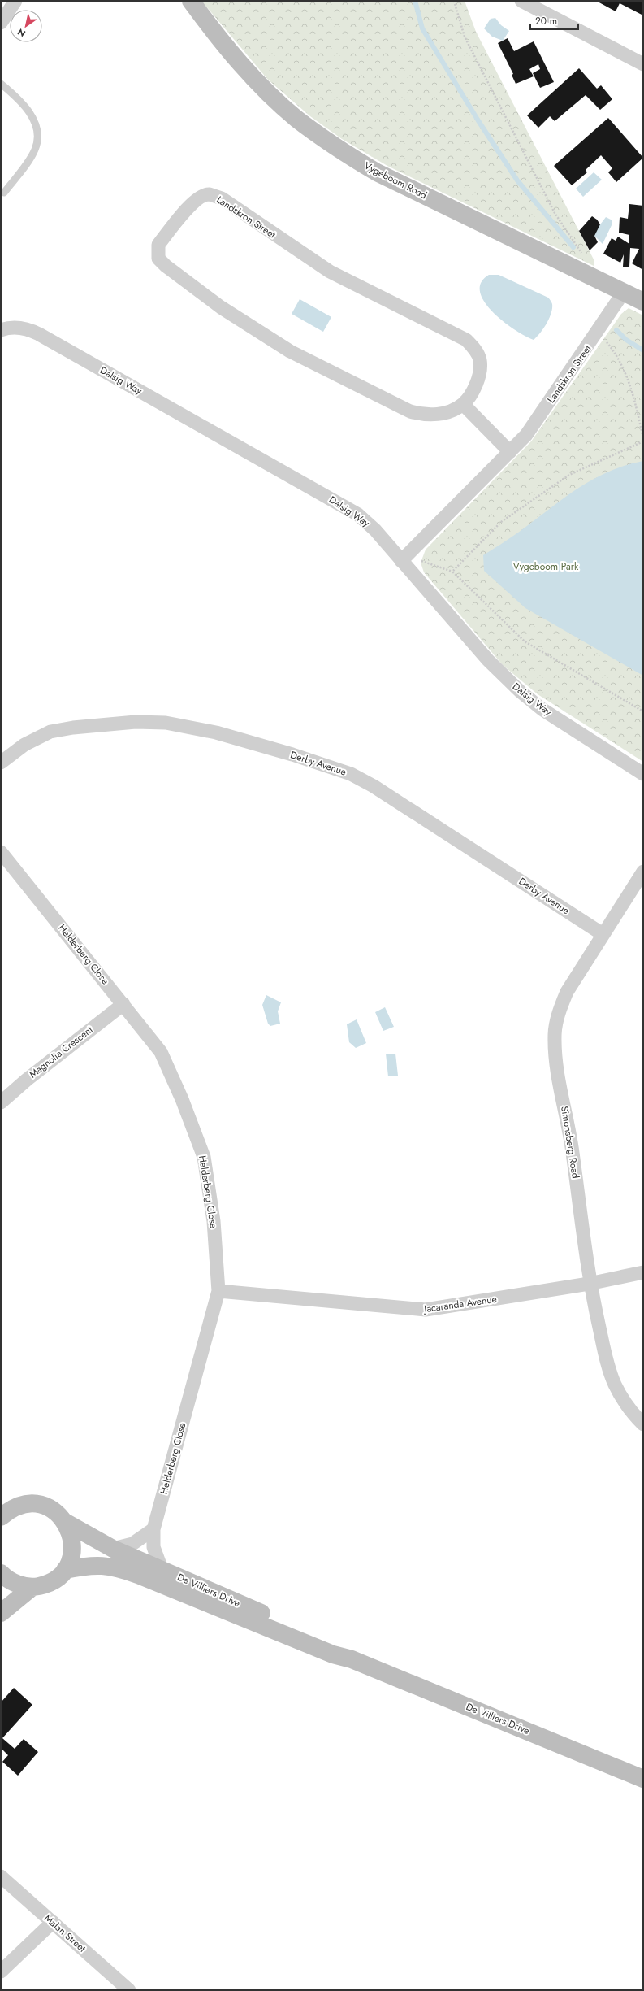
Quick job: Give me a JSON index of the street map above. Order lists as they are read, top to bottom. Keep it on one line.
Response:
{"streets":{"street":["Vygeboom Road","Landskron Street","Dalsig Way","Derby Avenue","Helderberg Close","Magnolia Crescent","Simonsberg Road","Jacaranda Avenue","De Villiers Drive","Malan Street"]},"crossings":[["Vygeboom Road","Landskron Street"],["Landskron Street","Dalsig Way"],["Derby Avenue","Simonsberg Road"],["Helderberg Close","Magnolia Crescent"],["Helderberg Close","Jacaranda Avenue"],["Helderberg Close","De Villiers Drive"],["Simonsberg Road","Jacaranda Avenue"]],"parks":["Vygeboom Park"],"scale_bar":"20 m","north":"bottom left"}
